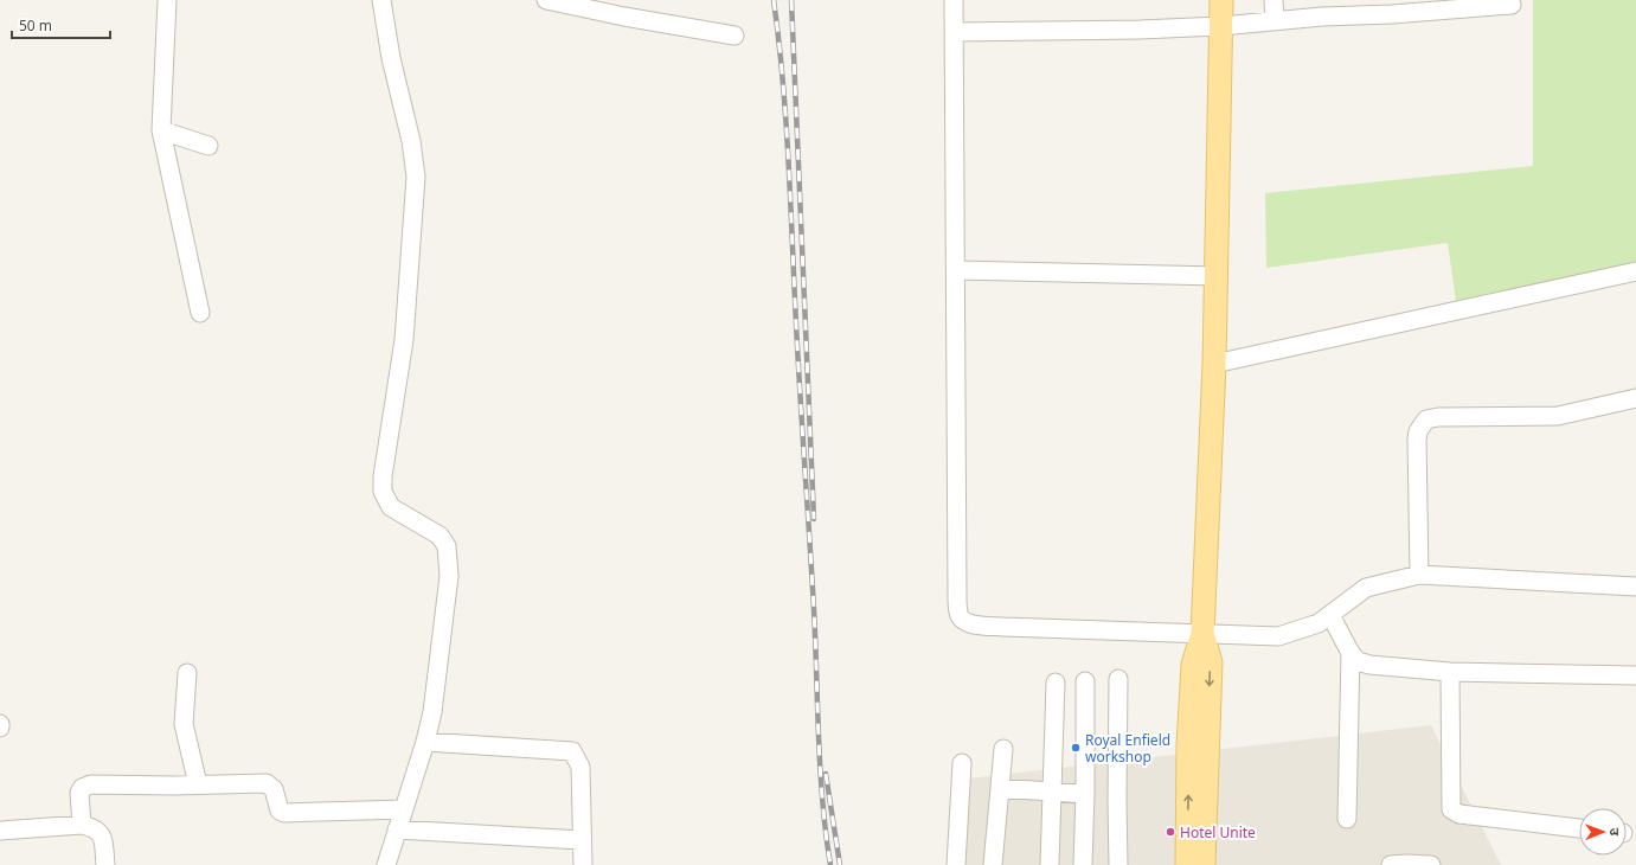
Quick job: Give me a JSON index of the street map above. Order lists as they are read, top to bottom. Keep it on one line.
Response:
{"places":["Royal Enfield workshop","Hotel Unite"],"scale_bar":"50 m","north":"right"}
